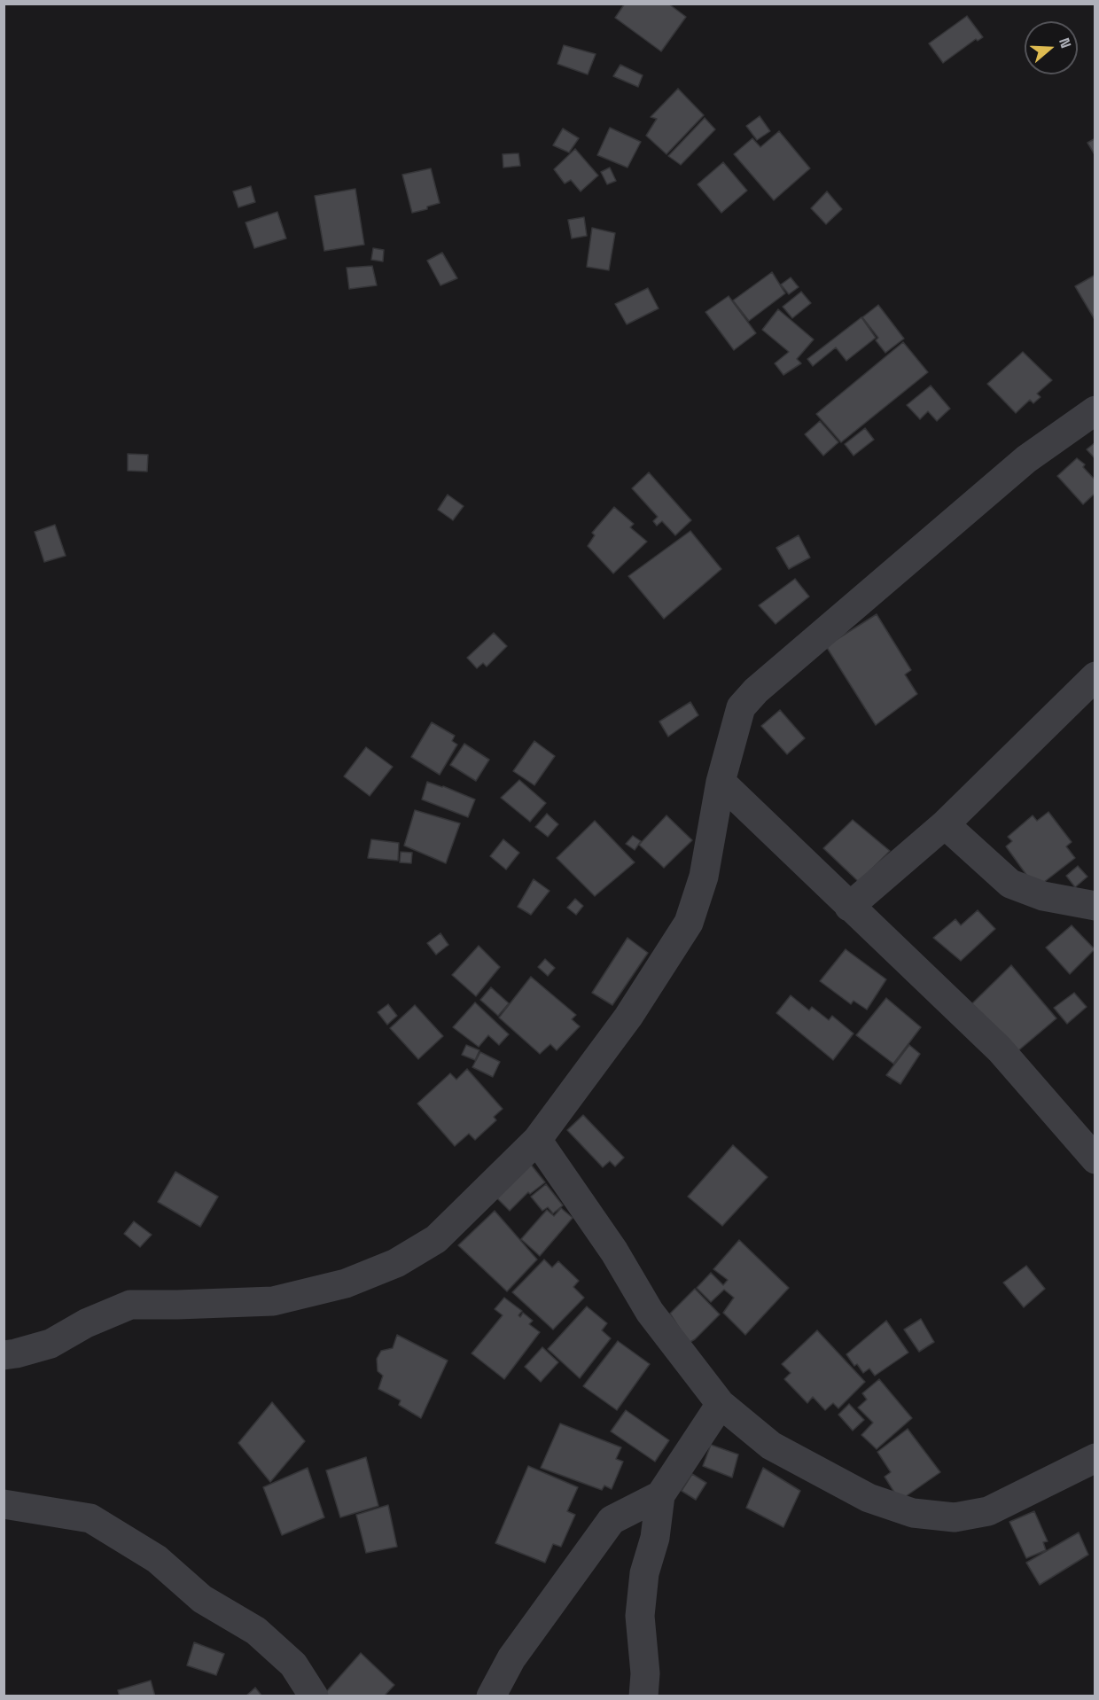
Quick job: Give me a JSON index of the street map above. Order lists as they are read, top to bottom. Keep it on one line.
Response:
{"north":"right"}
